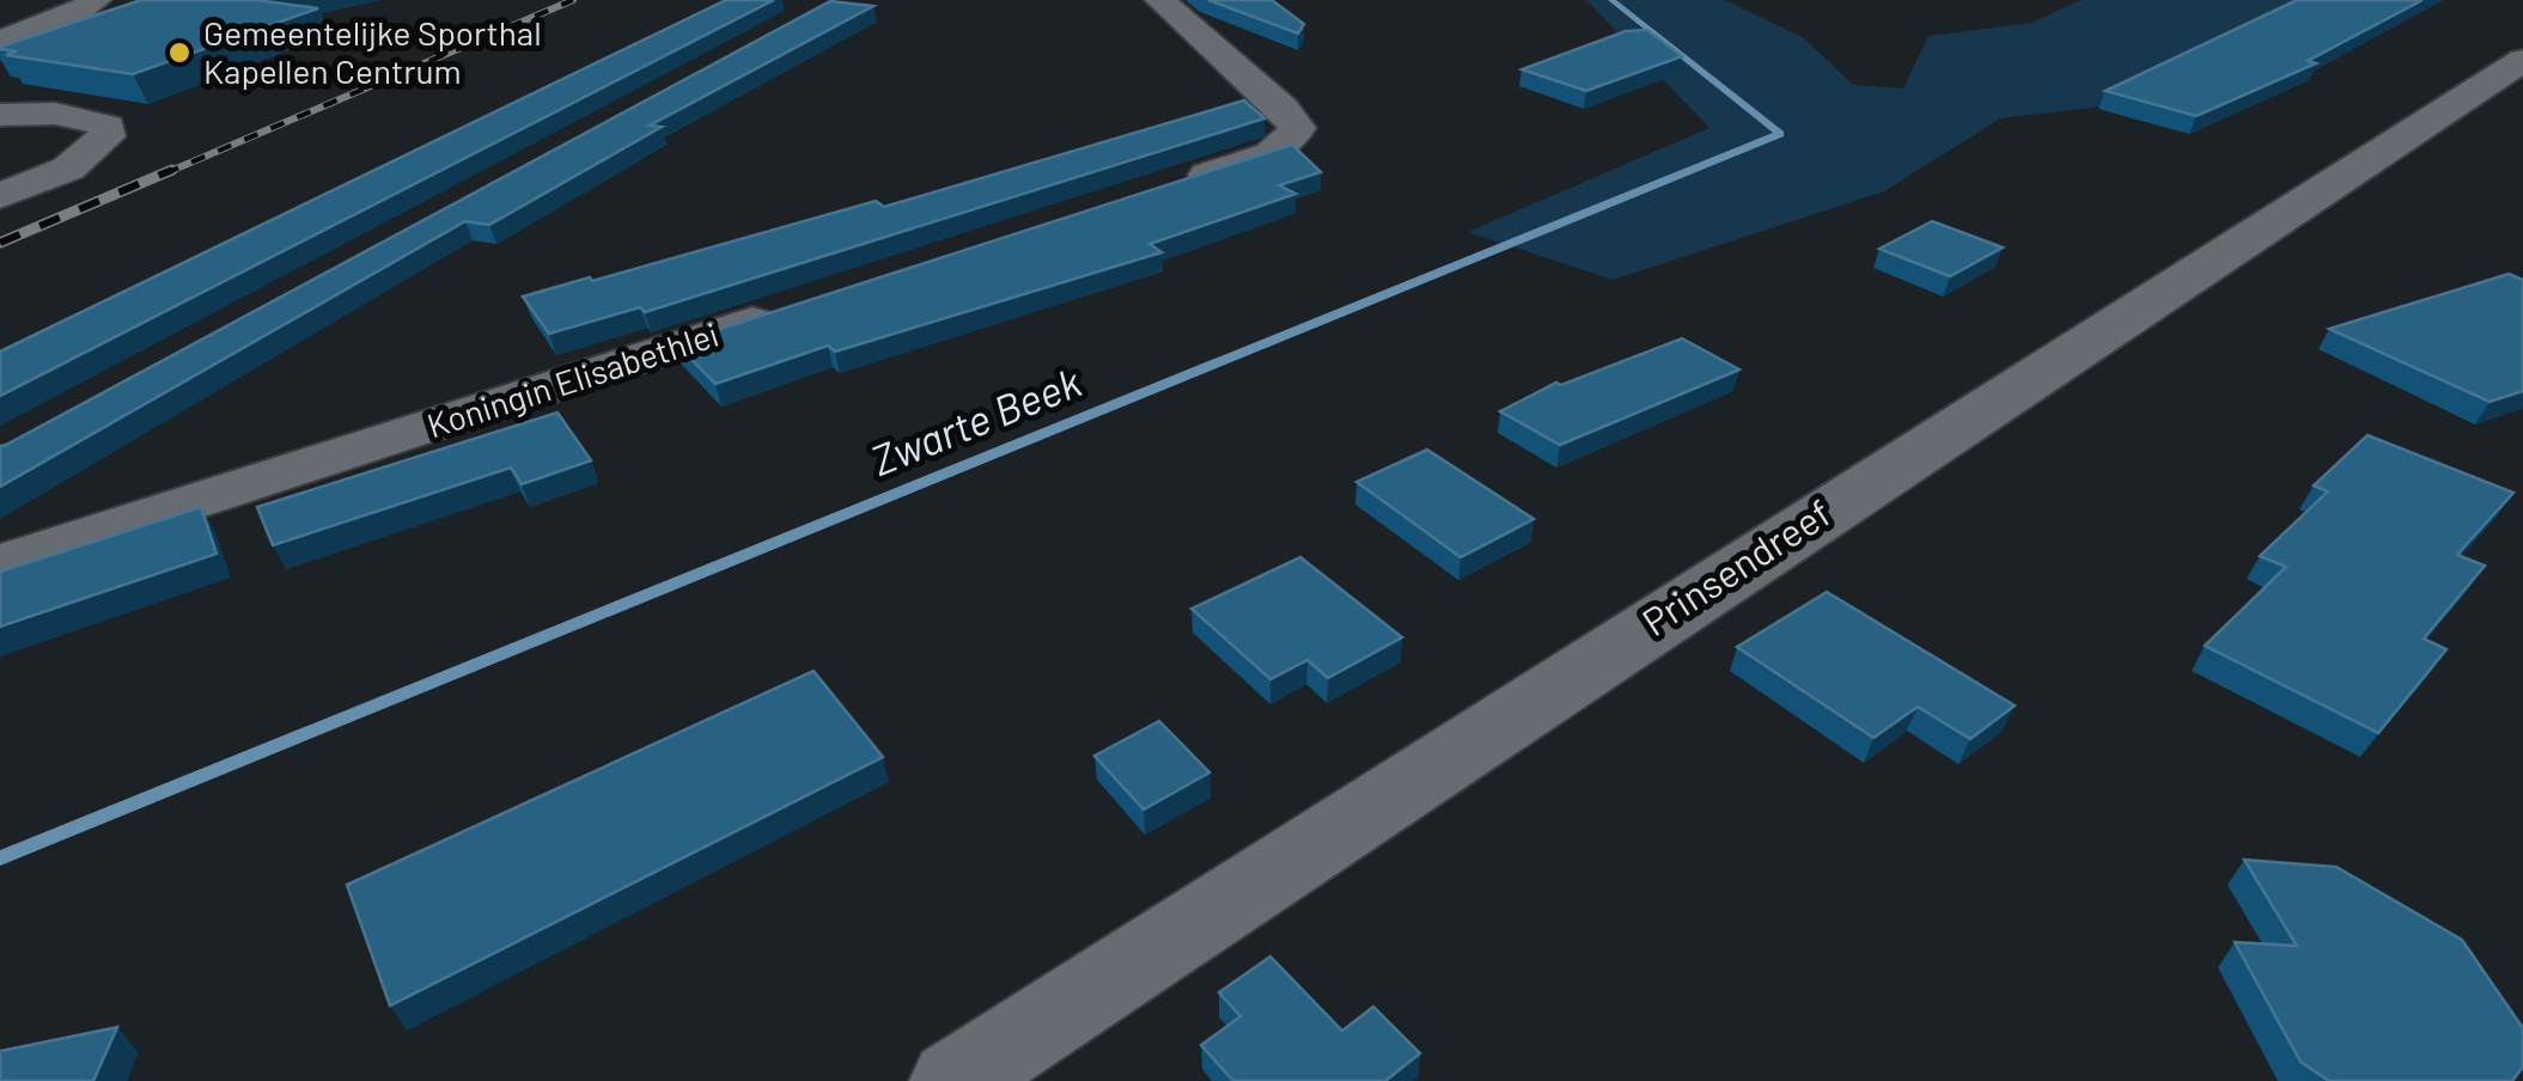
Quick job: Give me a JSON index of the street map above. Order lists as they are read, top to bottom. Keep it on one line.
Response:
{"streets":{"street":["Koningin Elisabethlei","Prinsendreef"]},"water":["Zwarte Beek"],"places":["Gemeentelijke Sporthal Kapellen Centrum"]}
